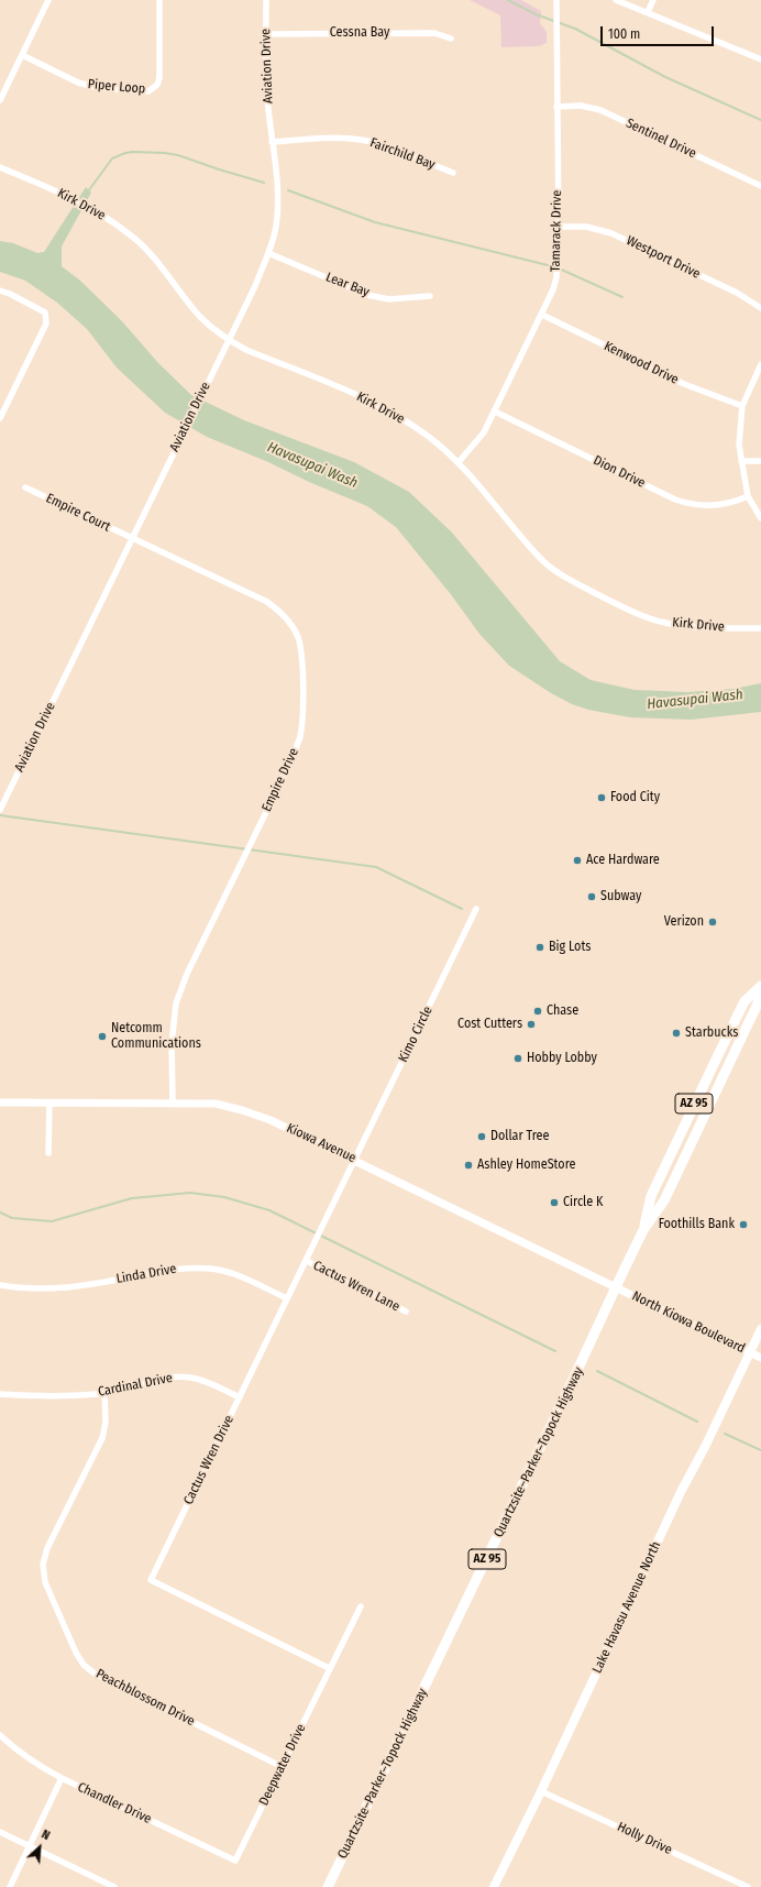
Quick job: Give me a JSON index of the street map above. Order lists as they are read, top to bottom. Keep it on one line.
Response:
{"streets":{"highway":["AZ 95","Quartzsite–Parker–Topock Highway"],"main road":["Lake Havasu Avenue North"],"street":["Cessna Bay","Aviation Drive","Piper Loop","Sentinel Drive","Fairchild Bay","Kirk Drive","Tamarack Drive","Westport Drive","Lear Bay","Kenwood Drive","Dion Drive","Empire Court","Empire Drive","Kimo Circle","Kiowa Avenue","Linda Drive","Cactus Wren Lane","North Kiowa Boulevard","Cardinal Drive","Cactus Wren Drive","Peachblossom Drive","Deepwater Drive","Chandler Drive","Holly Drive"]},"crossings":[["Cessna Bay","Aviation Drive"],["Aviation Drive","Fairchild Bay"],["Aviation Drive","Kirk Drive"],["Aviation Drive","Lear Bay"],["Aviation Drive","Empire Court"],["Aviation Drive","Empire Drive"],["Sentinel Drive","Tamarack Drive"],["Kirk Drive","Tamarack Drive"],["Tamarack Drive","Westport Drive"],["Tamarack Drive","Kenwood Drive"],["Tamarack Drive","Dion Drive"],["Empire Court","Empire Drive"],["Empire Drive","Kiowa Avenue"],["Kimo Circle","Kiowa Avenue"],["Kimo Circle","Cactus Wren Drive"],["Kiowa Avenue","North Kiowa Boulevard"],["Kiowa Avenue","Quartzsite–Parker–Topock Highway"],["Kiowa Avenue","Cactus Wren Drive"],["Linda Drive","Cactus Wren Drive"],["Cactus Wren Lane","Cactus Wren Drive"],["North Kiowa Boulevard","Quartzsite–Parker–Topock Highway"],["North Kiowa Boulevard","Lake Havasu Avenue North"],["Cardinal Drive","Cactus Wren Drive"],["Cardinal Drive","Peachblossom Drive"],["Cactus Wren Drive","Deepwater Drive"],["Lake Havasu Avenue North","Holly Drive"],["Peachblossom Drive","Deepwater Drive"],["Deepwater Drive","Chandler Drive"]],"water":["Havasupai Wash"],"places":["Food City","Ace Hardware","Subway","Verizon","Big Lots","Chase","Cost Cutters","Starbucks","Netcomm Communications","Hobby Lobby","Dollar Tree","Ashley HomeStore","Circle K","Foothills Bank"],"scale_bar":"100 m","north":"top right"}
